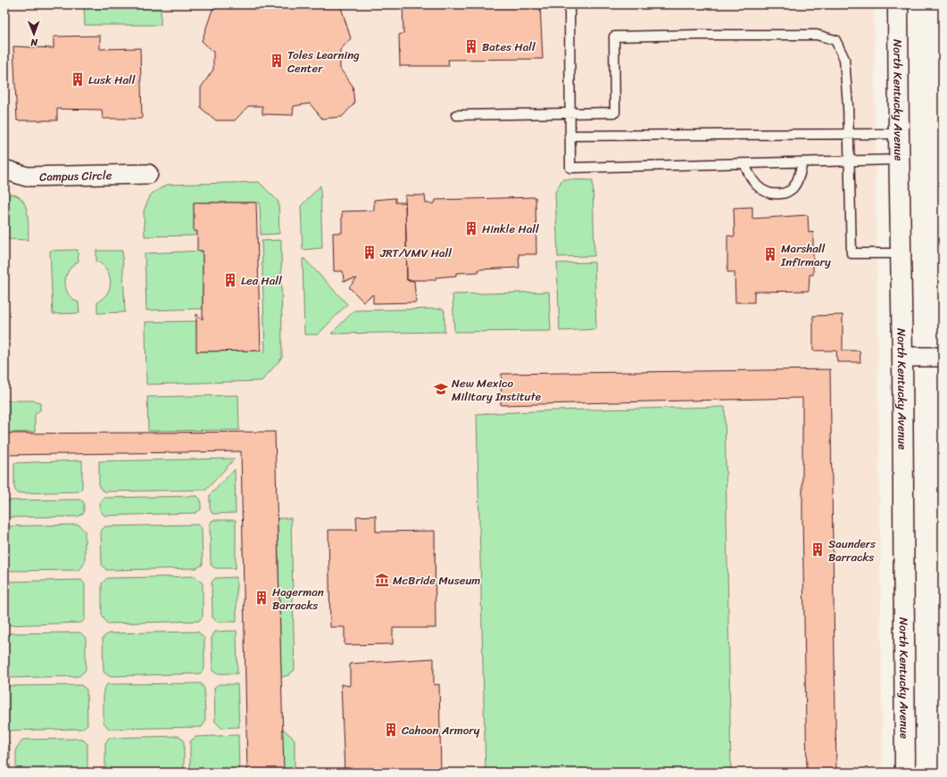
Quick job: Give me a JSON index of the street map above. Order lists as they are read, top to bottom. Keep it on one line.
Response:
{"streets":{"street":["North Kentucky Avenue","Campus Circle"]},"places":{"building":["Bates Hall","Toles Learning Center","Lusk Hall","Hinkle Hall","JRT/VMV Hall","Marshall Infirmary","Lea Hall","Saunders Barracks","Hagerman Barracks","Cahoon Armory"],"school or university":["New Mexico Military Institute"],"museum":["McBride Museum"]},"north":"bottom"}
